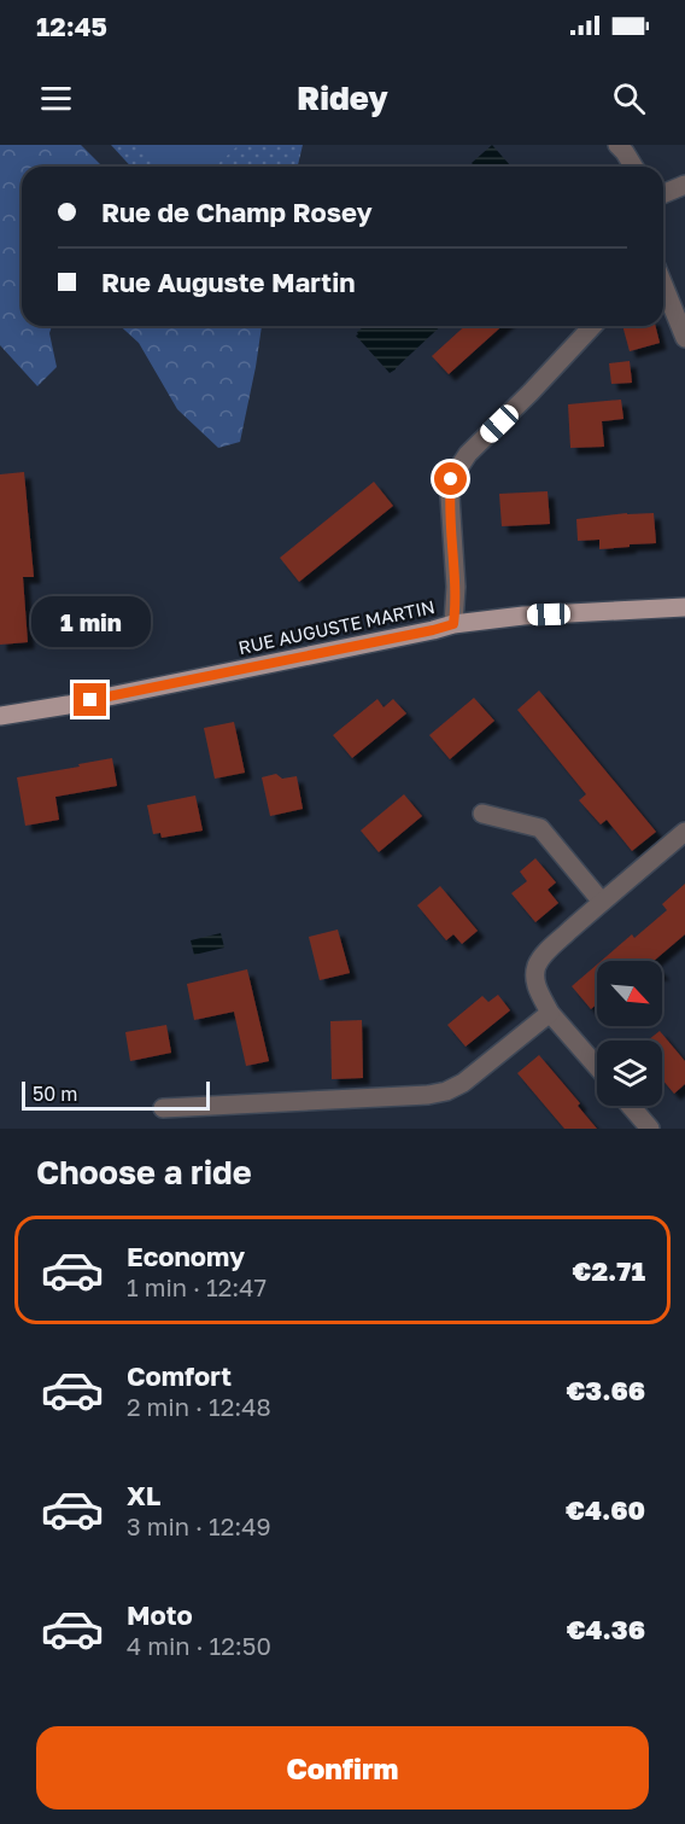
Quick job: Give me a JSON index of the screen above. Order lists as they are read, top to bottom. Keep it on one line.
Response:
{"streets":{"main road":["RUE AUGUSTE MARTIN"]},"scale_bar":"50 m","north":"bottom right","page":{"status":"12:45","header":"Ridey","banner":["Rue de Champ Rosey","Rue Auguste Martin"],"bubble":"1 min","scale":"50 m","heading":"Choose a ride","list":[{"name":"Economy","note":"1 min · 12:47","value":"€2.71"},{"name":"Comfort","note":"2 min · 12:48","value":"€3.66"},{"name":"XL","note":"3 min · 12:49","value":"€4.60"},{"name":"Moto","note":"4 min · 12:50","value":"€4.36"}],"buttons":"Confirm"}}
